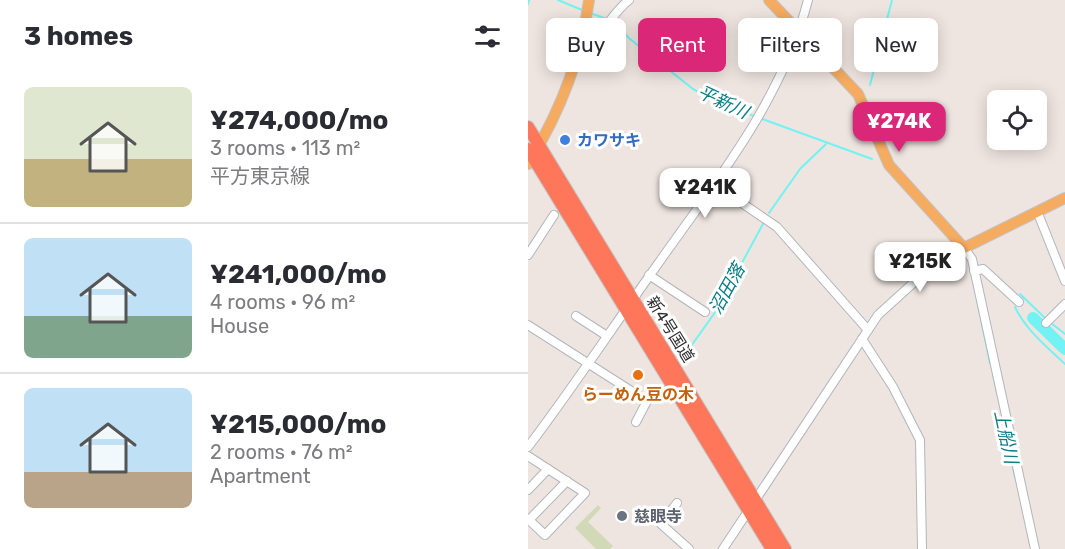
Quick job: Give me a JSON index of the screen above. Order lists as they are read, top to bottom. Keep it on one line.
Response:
{"streets":{"highway":["新4号国道"]},"water":["平新川","沼田落","上船川"],"places":["カワサキ","らーめん豆の木","慈眼寺"],"page":{"heading":"3 homes","chip":["Buy","Rent","Filters","New"],"list":[{"name":"¥274,000/mo","note":"3 rooms · 113 m² · 平方東京線"},{"name":"¥241,000/mo","note":"4 rooms · 96 m² · House"},{"name":"¥215,000/mo","note":"2 rooms · 76 m² · Apartment"}],"price":["¥274K","¥241K","¥215K"]}}
